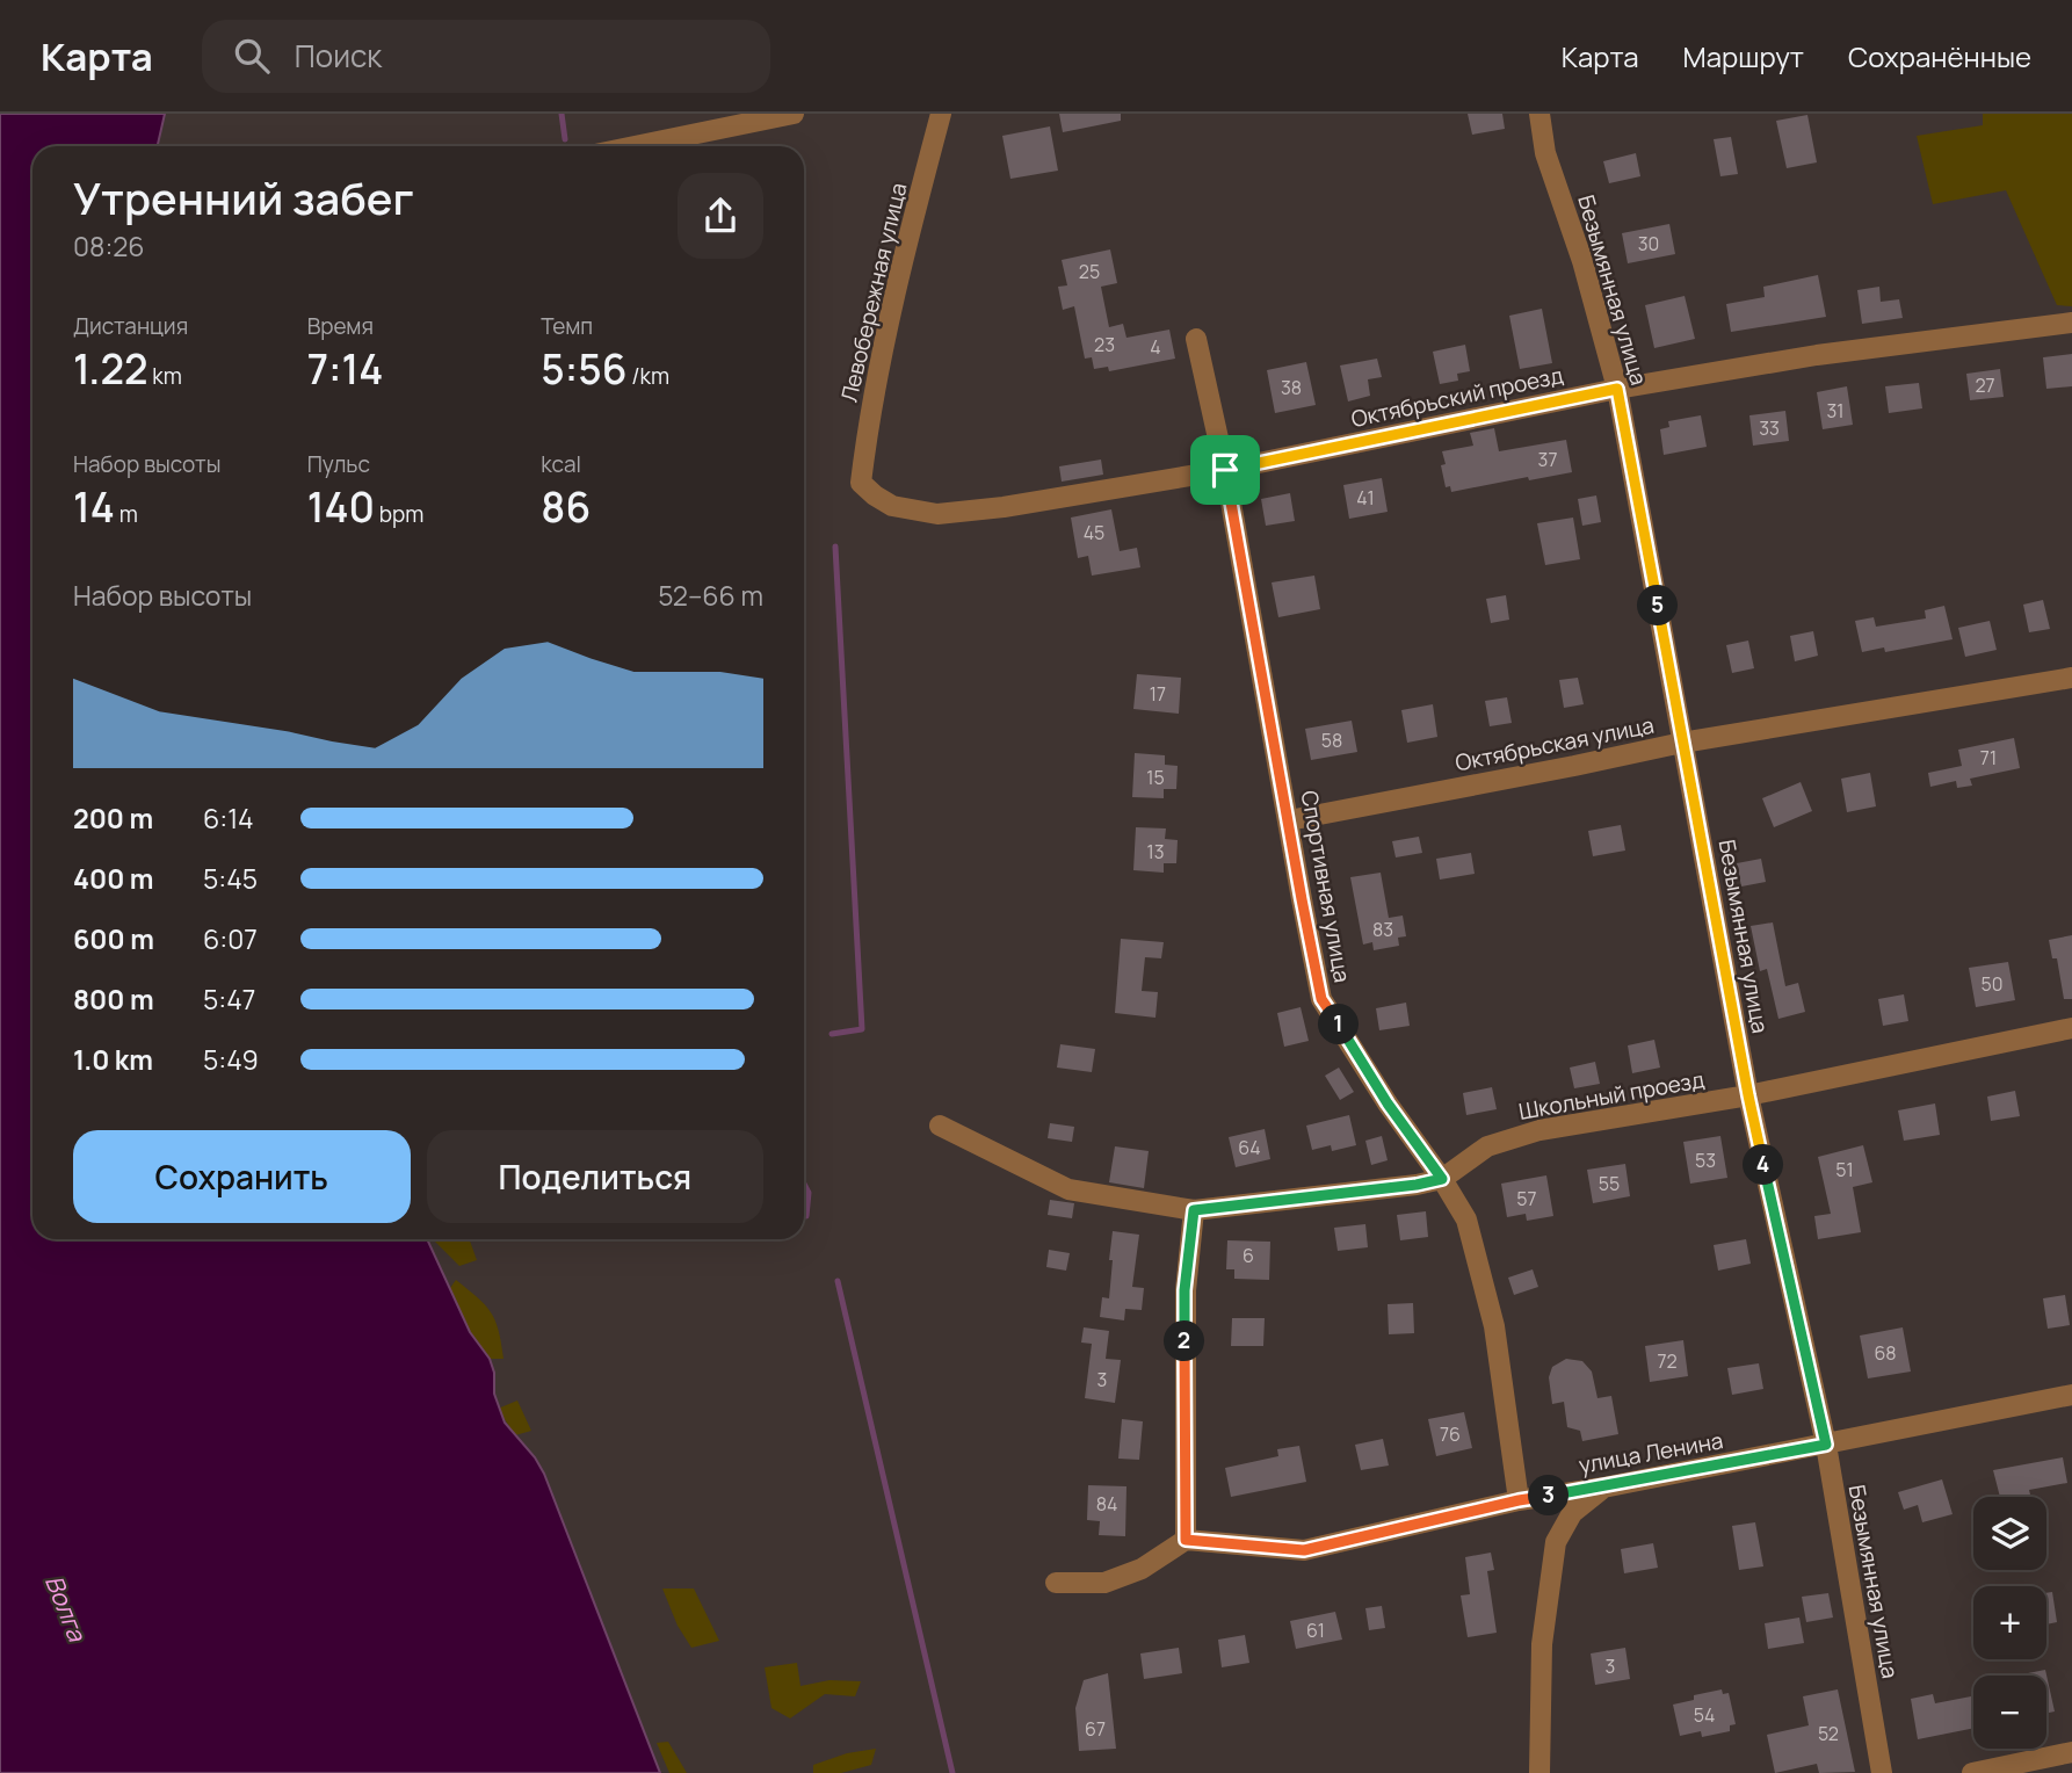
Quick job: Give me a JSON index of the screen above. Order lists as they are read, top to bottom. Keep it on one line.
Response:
{"streets":{"street":["Безымянная улица","Левобережная улица","Октябрьский проезд","Октябрьская улица","Спортивная улица","Школьный проезд","улица Ленина"]},"crossings":[["Безымянная улица","Октябрьский проезд"],["Безымянная улица","Октябрьская улица"],["Безымянная улица","Школьный проезд"],["Безымянная улица","улица Ленина"],["Левобережная улица","Октябрьский проезд"],["Октябрьский проезд","Спортивная улица"],["Октябрьская улица","Спортивная улица"],["Спортивная улица","Школьный проезд"],["Спортивная улица","улица Ленина"]],"water":["Волга"],"house_numbers":["30","25","23","4","27","38","31","33","37","41","45","17","58","71","15","13","83","50","64","53","51","55","57","6","68","72","3","76","84","61","3","54","67","52"],"page":{"header":"Карта","search":"Поиск","nav":["Карта","Маршрут","Сохранённые"],"heading":["Утренний забег","08:26"],"stats":[["Дистанция","1.22 km"],["Время","7:14"],["Темп","5:56 /km"],["Набор высоты","14 m"],["Пульс","140 bpm"],["kcal","86"]],"chart":["Набор высоты","52–66 m"],"pins":["5","1","4","2","3"],"list":[{"name":"200 m","note":"6:14"},{"name":"400 m","note":"5:45"},{"name":"600 m","note":"6:07"},{"name":"800 m","note":"5:47"},{"name":"1.0 km","note":"5:49"}],"buttons":["Сохранить","Поделиться"],"map_buttons":["+","−"]}}
